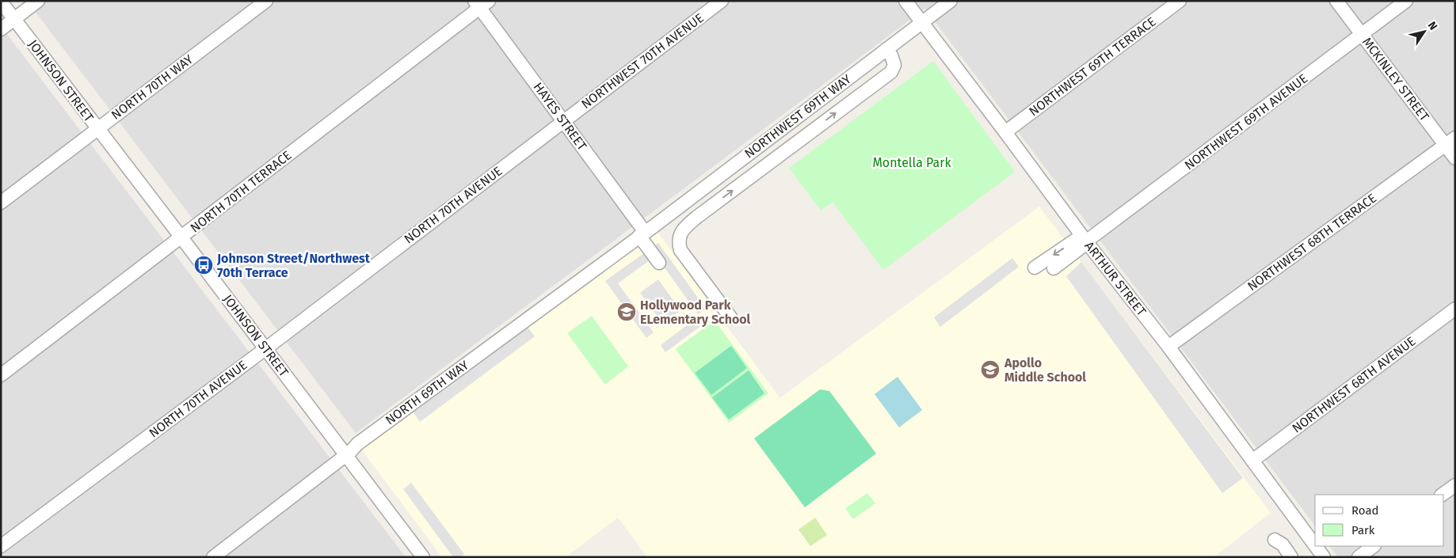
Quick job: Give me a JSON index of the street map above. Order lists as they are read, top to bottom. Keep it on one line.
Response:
{"streets":{"street":["NORTHWEST 70TH AVENUE","NORTHWEST 69TH TERRACE","MCKINLEY STREET","JOHNSON STREET","NORTH 70TH WAY","HAYES STREET","NORTHWEST 69TH WAY","NORTHWEST 69TH AVENUE","NORTH 70TH TERRACE","NORTH 70TH AVENUE","NORTHWEST 68TH TERRACE","ARTHUR STREET","NORTHWEST 68TH AVENUE","NORTH 69TH WAY"]},"crossings":[["NORTHWEST 70TH AVENUE","HAYES STREET"],["NORTHWEST 70TH AVENUE","NORTH 70TH AVENUE"],["NORTHWEST 69TH TERRACE","ARTHUR STREET"],["MCKINLEY STREET","NORTHWEST 69TH AVENUE"],["MCKINLEY STREET","NORTHWEST 68TH TERRACE"],["JOHNSON STREET","NORTH 70TH WAY"],["JOHNSON STREET","NORTH 70TH TERRACE"],["JOHNSON STREET","NORTH 70TH AVENUE"],["JOHNSON STREET","NORTH 69TH WAY"],["HAYES STREET","NORTHWEST 69TH WAY"],["HAYES STREET","NORTH 70TH TERRACE"],["HAYES STREET","NORTH 70TH AVENUE"],["HAYES STREET","NORTH 69TH WAY"],["NORTHWEST 69TH WAY","ARTHUR STREET"],["NORTHWEST 69TH WAY","NORTH 69TH WAY"],["NORTHWEST 69TH AVENUE","ARTHUR STREET"],["NORTHWEST 68TH TERRACE","ARTHUR STREET"],["ARTHUR STREET","NORTHWEST 68TH AVENUE"]],"parks":["Montella Park"],"places":{"bus stop":["Johnson Street/Northwest 70th Terrace"],"school or university":["Hollywood Park ELementary School","Apollo Middle School"]},"legend":["Road","Park"],"north":"top right"}
